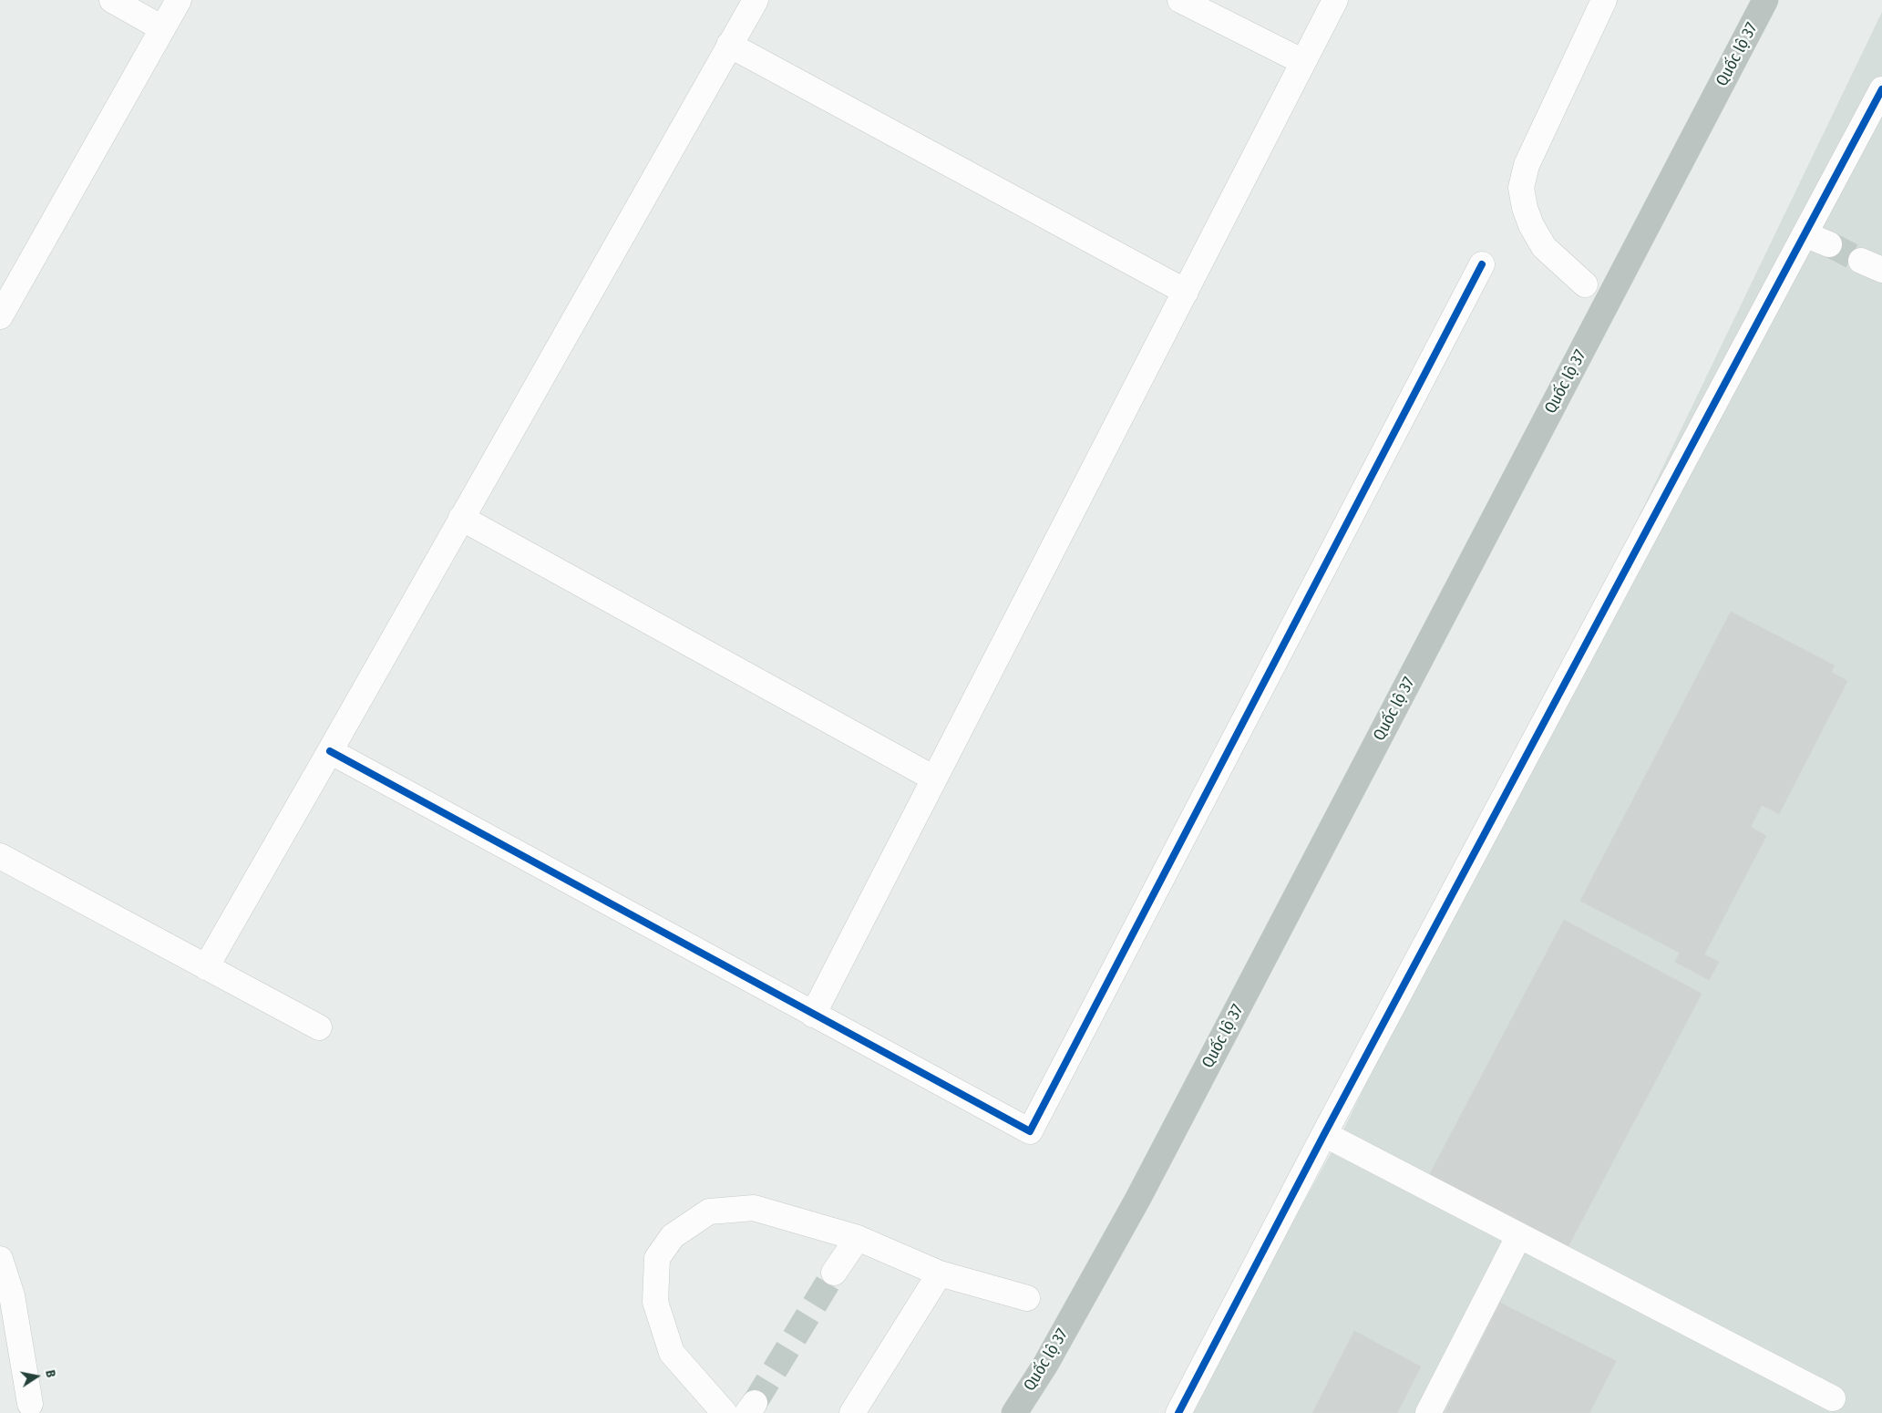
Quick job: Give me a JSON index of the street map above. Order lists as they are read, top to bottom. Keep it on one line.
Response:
{"streets":{"highway":["Quốc lộ 37"]},"north":"right"}
